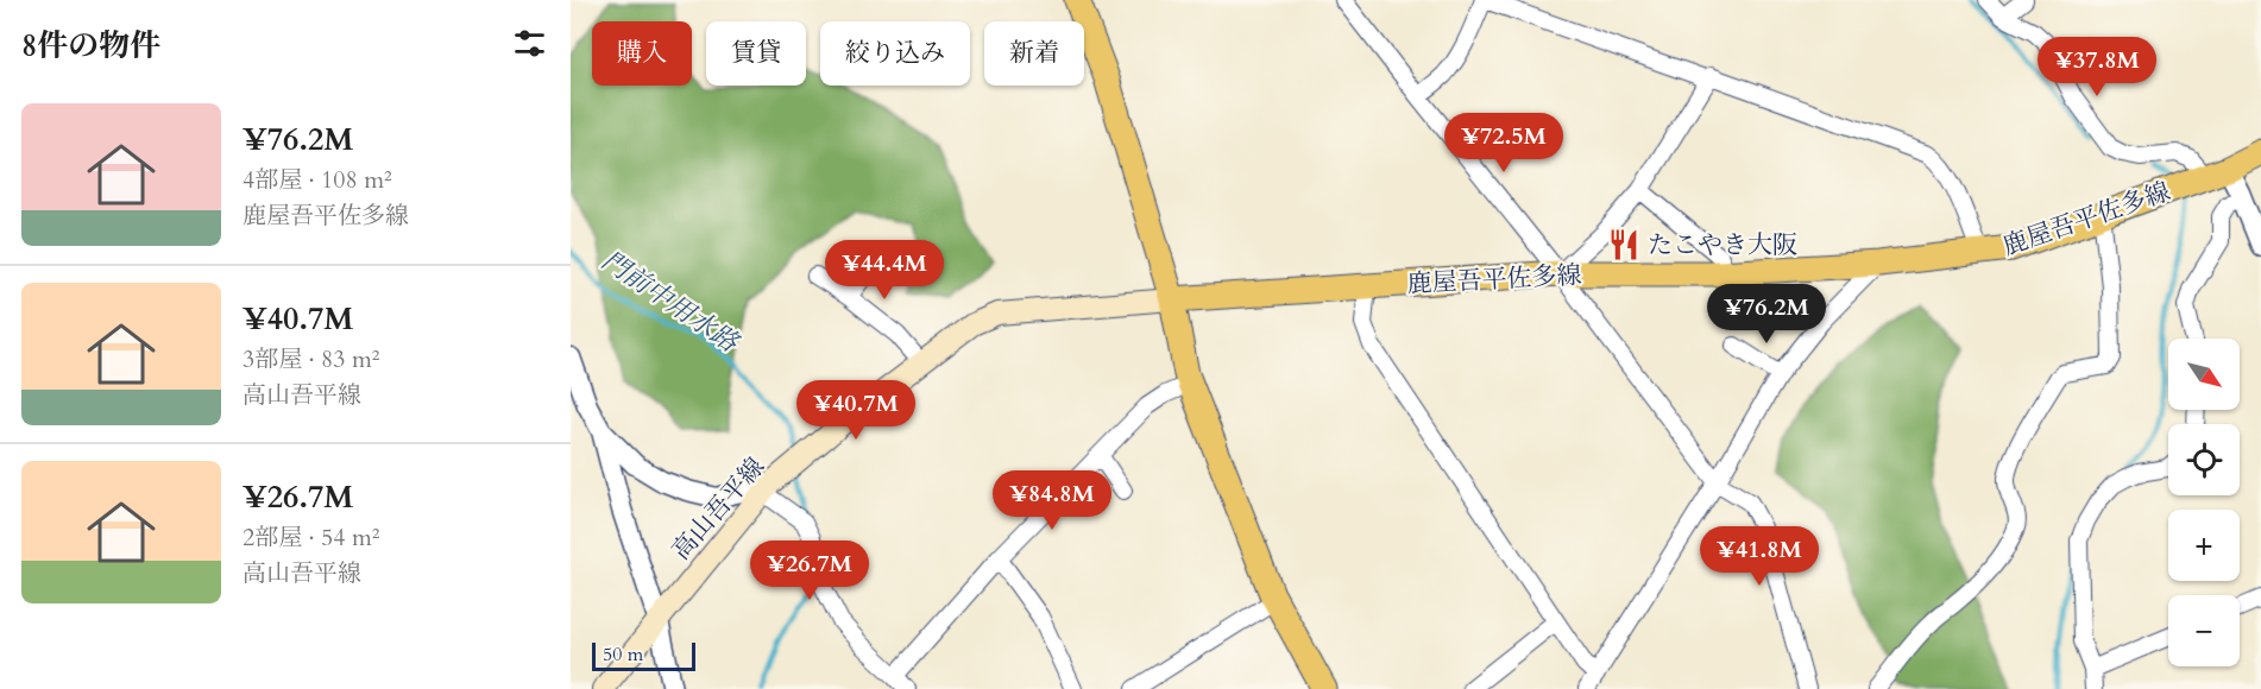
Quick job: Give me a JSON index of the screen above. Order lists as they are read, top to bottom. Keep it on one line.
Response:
{"streets":{"main road":["鹿屋吾平佐多線","高山吾平線"]},"crossings":[["鹿屋吾平佐多線","高山吾平線"]],"water":["門前中用水路"],"places":{"restaurant":["たこやき大阪"]},"scale_bar":"50 m","north":"bottom right","page":{"heading":"8件の物件","chip":["購入","賃貸","絞り込み","新着"],"price":["¥37.8M","¥72.5M","¥44.4M","¥76.2M","¥40.7M","¥84.8M","¥41.8M","¥26.7M"],"list":[{"name":"¥76.2M","note":"4部屋 · 108 m² · 鹿屋吾平佐多線"},{"name":"¥40.7M","note":"3部屋 · 83 m² · 高山吾平線"},{"name":"¥26.7M","note":"2部屋 · 54 m² · 高山吾平線"}],"map_buttons":["+","−"],"scale":"50 m"}}
